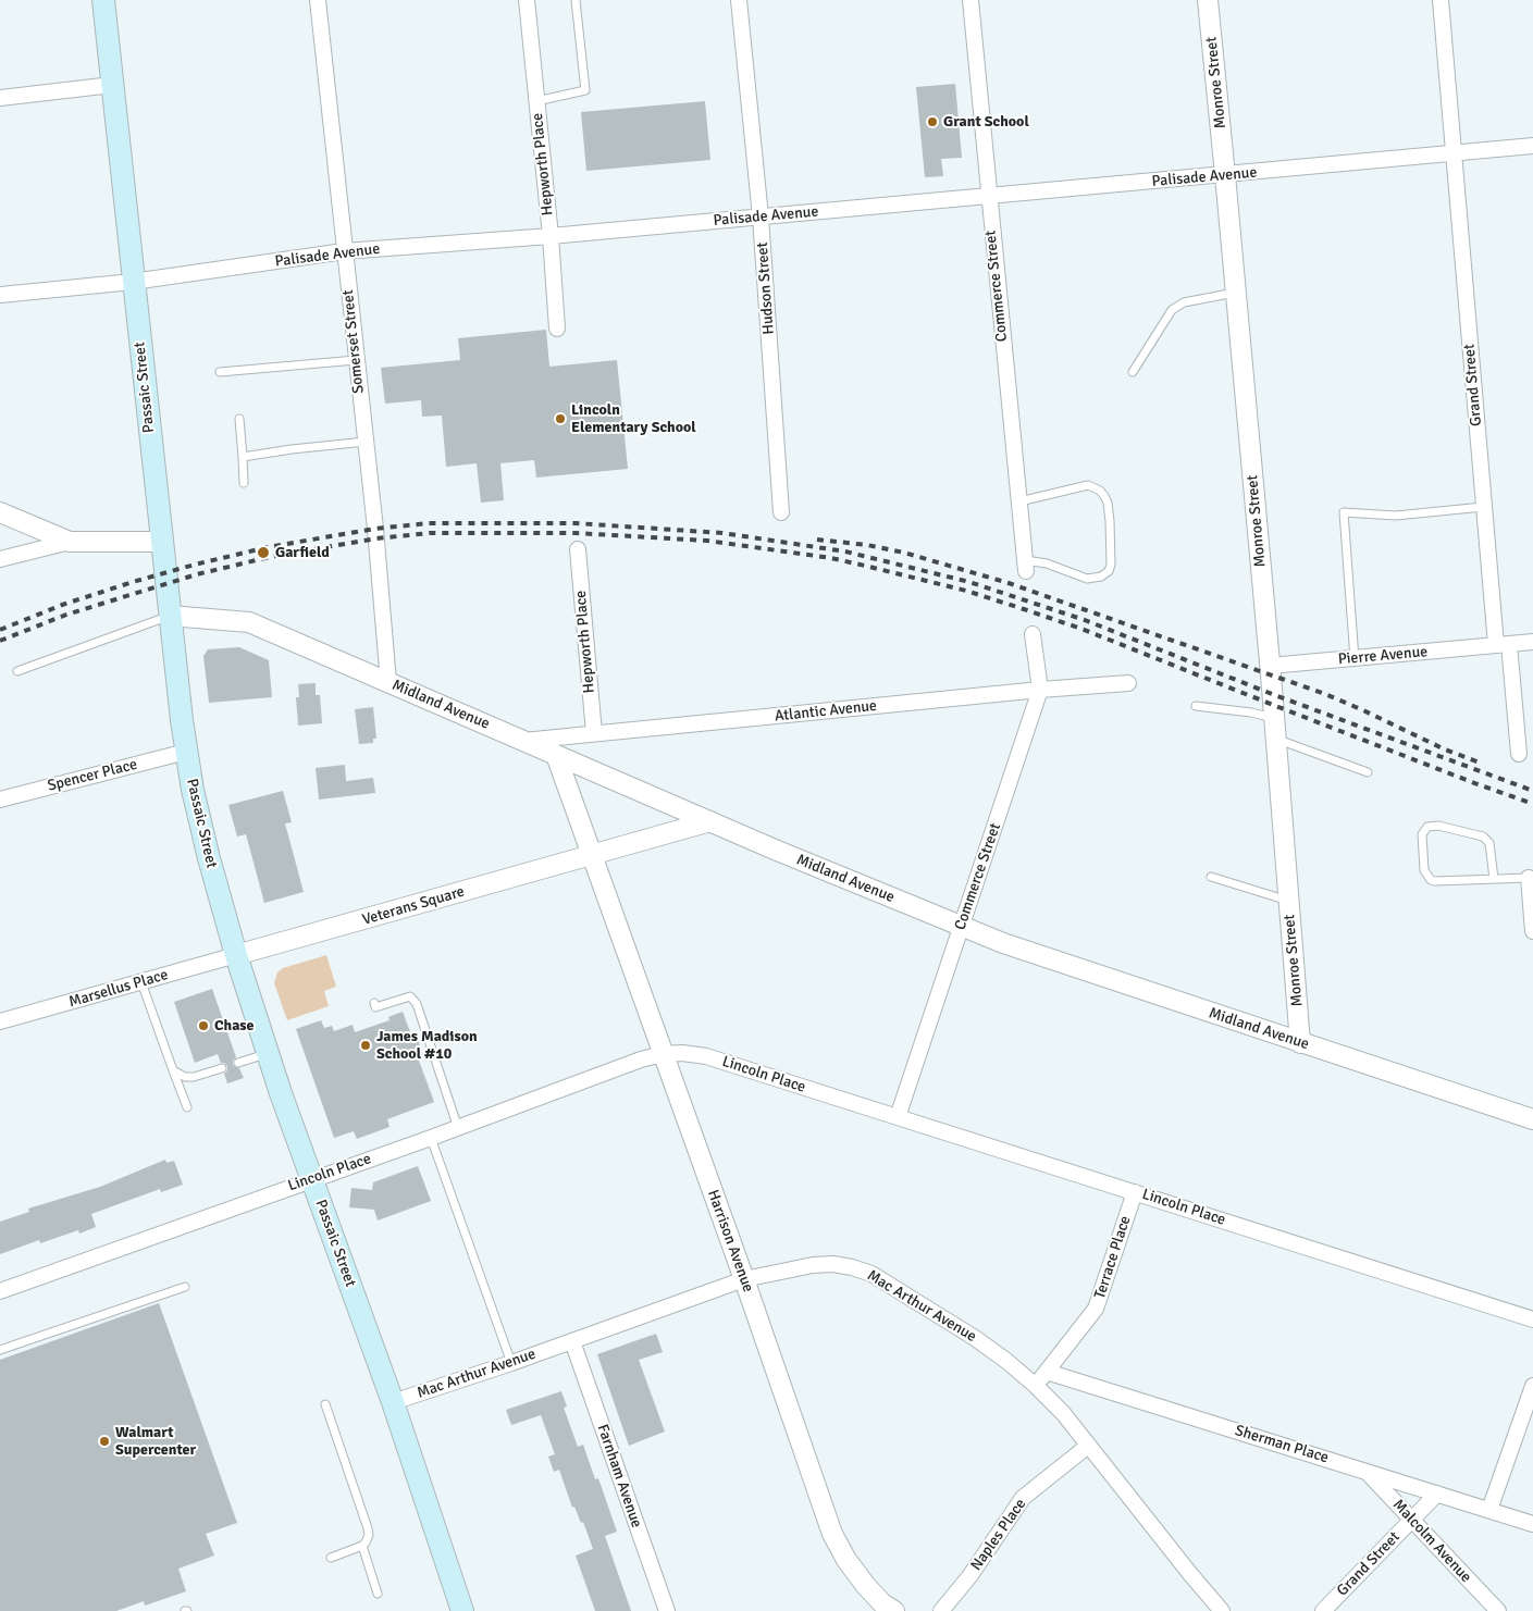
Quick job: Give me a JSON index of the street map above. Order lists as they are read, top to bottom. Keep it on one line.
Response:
{"streets":{"main road":["Passaic Street"],"street":["Monroe Street","Hepworth Place","Palisade Avenue","Commerce Street","Hudson Street","Somerset Street","Grand Street","Pierre Avenue","Midland Avenue","Atlantic Avenue","Spencer Place","Veterans Square","Marsellus Place","Lincoln Place","Harrison Avenue","Terrace Place","Mac Arthur Avenue","Sherman Place","Farnham Avenue","Naples Place","Malcolm Avenue"]},"crossings":[["Monroe Street","Palisade Avenue"],["Monroe Street","Pierre Avenue"],["Monroe Street","Midland Avenue"],["Hepworth Place","Palisade Avenue"],["Hepworth Place","Atlantic Avenue"],["Palisade Avenue","Commerce Street"],["Palisade Avenue","Hudson Street"],["Palisade Avenue","Somerset Street"],["Palisade Avenue","Grand Street"],["Palisade Avenue","Passaic Street"],["Commerce Street","Midland Avenue"],["Commerce Street","Atlantic Avenue"],["Commerce Street","Lincoln Place"],["Somerset Street","Midland Avenue"],["Grand Street","Pierre Avenue"],["Grand Street","Sherman Place"],["Grand Street","Malcolm Avenue"],["Passaic Street","Midland Avenue"],["Passaic Street","Spencer Place"],["Passaic Street","Veterans Square"],["Passaic Street","Marsellus Place"],["Passaic Street","Lincoln Place"],["Passaic Street","Mac Arthur Avenue"],["Midland Avenue","Atlantic Avenue"],["Midland Avenue","Veterans Square"],["Veterans Square","Marsellus Place"],["Veterans Square","Harrison Avenue"],["Lincoln Place","Harrison Avenue"],["Lincoln Place","Terrace Place"],["Harrison Avenue","Mac Arthur Avenue"],["Terrace Place","Sherman Place"],["Mac Arthur Avenue","Farnham Avenue"],["Mac Arthur Avenue","Naples Place"],["Sherman Place","Malcolm Avenue"]],"places":["Grant School","Lincoln Elementary School","Garfield","Chase","James Madison School #10","Walmart Supercenter"]}
